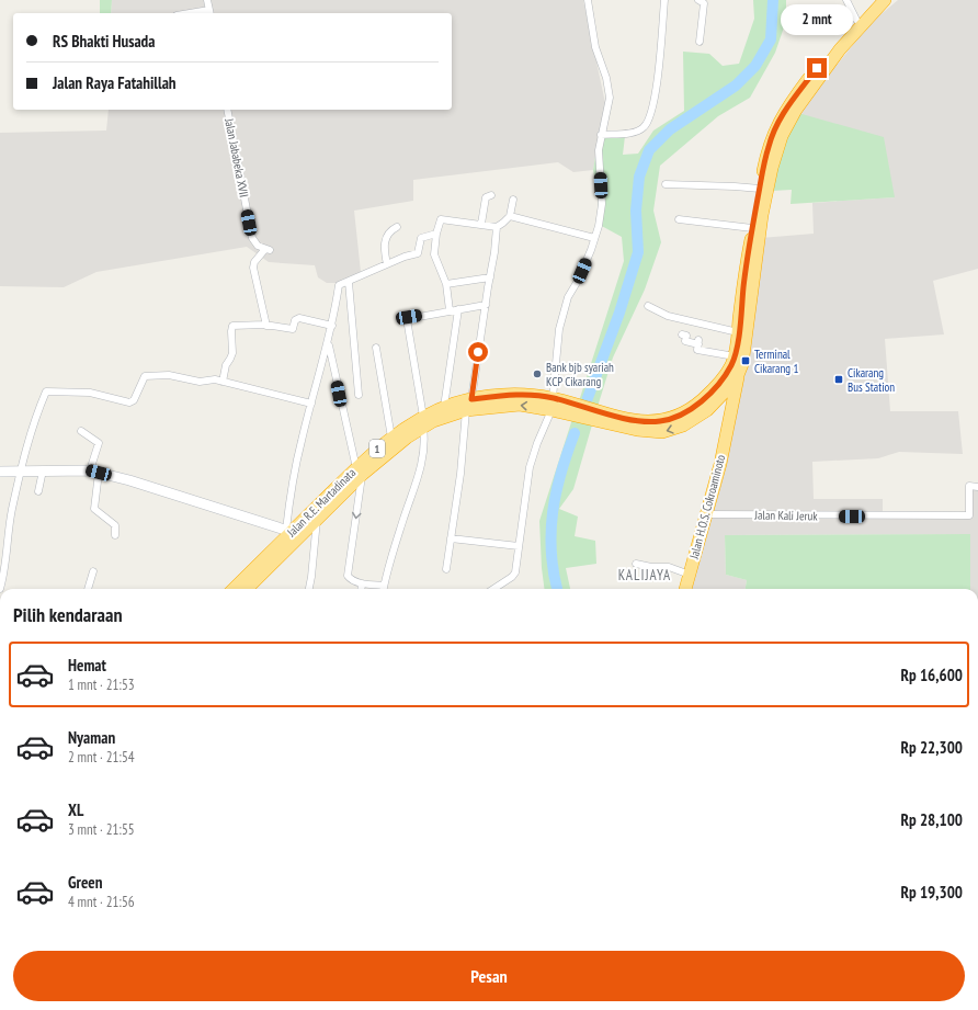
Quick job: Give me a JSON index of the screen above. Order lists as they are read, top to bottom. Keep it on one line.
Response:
{"streets":{"highway":["1","Jalan R.E. Martadinata","Jalan H.O.S. Cokroaminoto"],"street":["Jalan Jababeka XVII","Jalan Kali Jeruk"]},"crossings":[["1","Jalan R.E. Martadinata"],["1","Jalan H.O.S. Cokroaminoto"],["Jalan R.E. Martadinata","Jalan H.O.S. Cokroaminoto"],["Jalan H.O.S. Cokroaminoto","Jalan Kali Jeruk"]],"districts":["KALIJAYA"],"places":{"transit":["Terminal Cikarang 1","Cikarang Bus Station"],"other":["Bank bjb syariah KCP Cikarang"]},"page":{"bubble":"2 mnt","banner":["RS Bhakti Husada","Jalan Raya Fatahillah"],"heading":"Pilih kendaraan","list":[{"name":"Hemat","note":"1 mnt · 21:53","value":"Rp 16,600"},{"name":"Nyaman","note":"2 mnt · 21:54","value":"Rp 22,300"},{"name":"XL","note":"3 mnt · 21:55","value":"Rp 28,100"},{"name":"Green","note":"4 mnt · 21:56","value":"Rp 19,300"}],"buttons":"Pesan"}}
